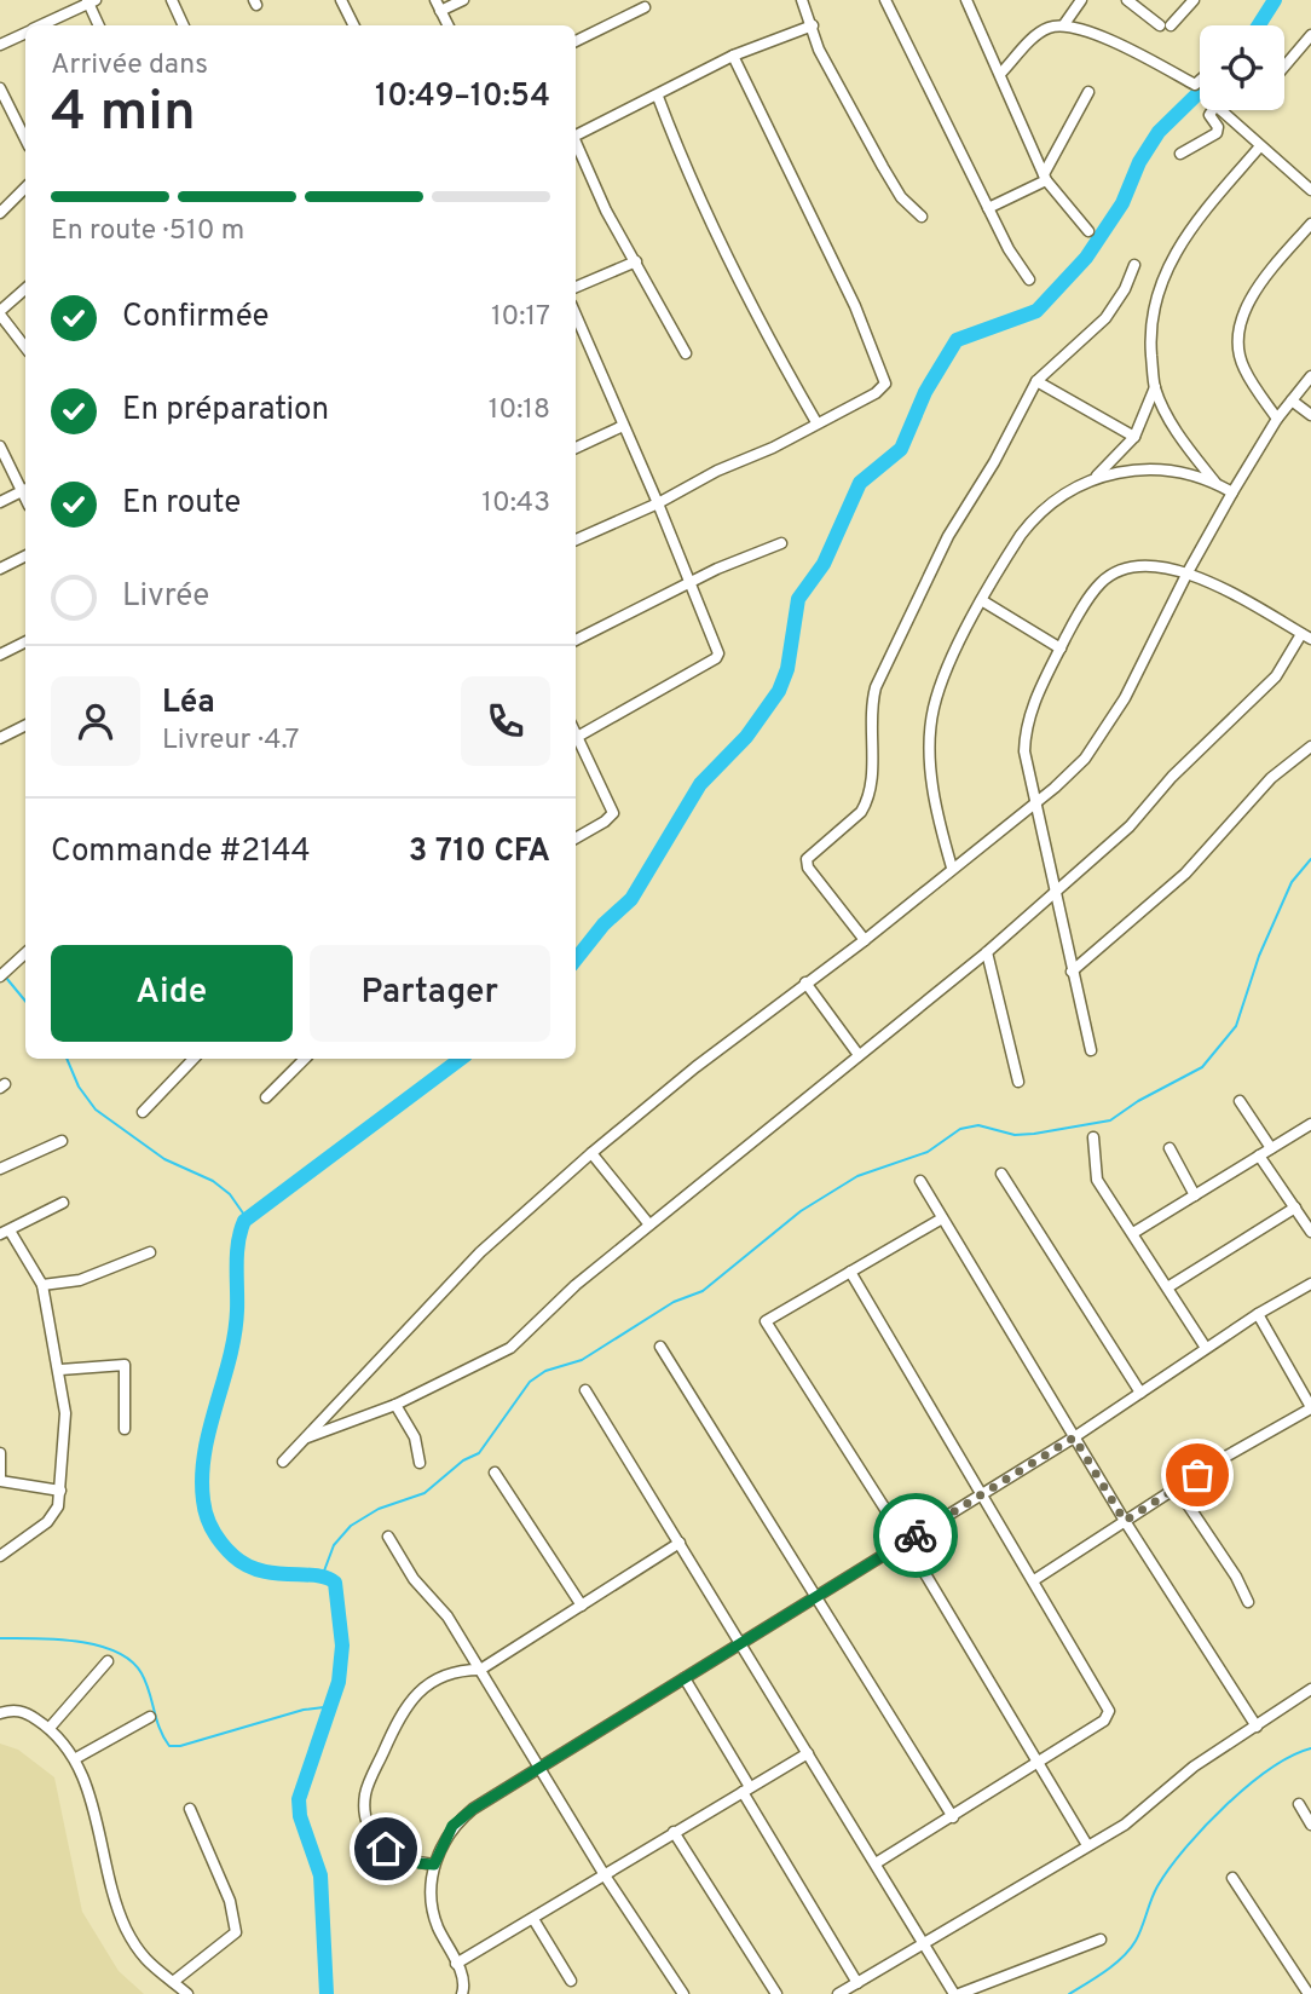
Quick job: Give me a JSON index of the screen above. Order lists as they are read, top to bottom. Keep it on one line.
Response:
{"page":{"heading":["4 min","Arrivée dans","10:49–10:54"],"panel":["Léa","Livreur · 4.7","Commande #2144","3 710 CFA"],"bar":"En route · 510 m","list":[["Confirmée","10:17"],["En préparation","10:18"],["En route","10:43"],"Livrée"],"buttons":["Aide","Partager"]}}
